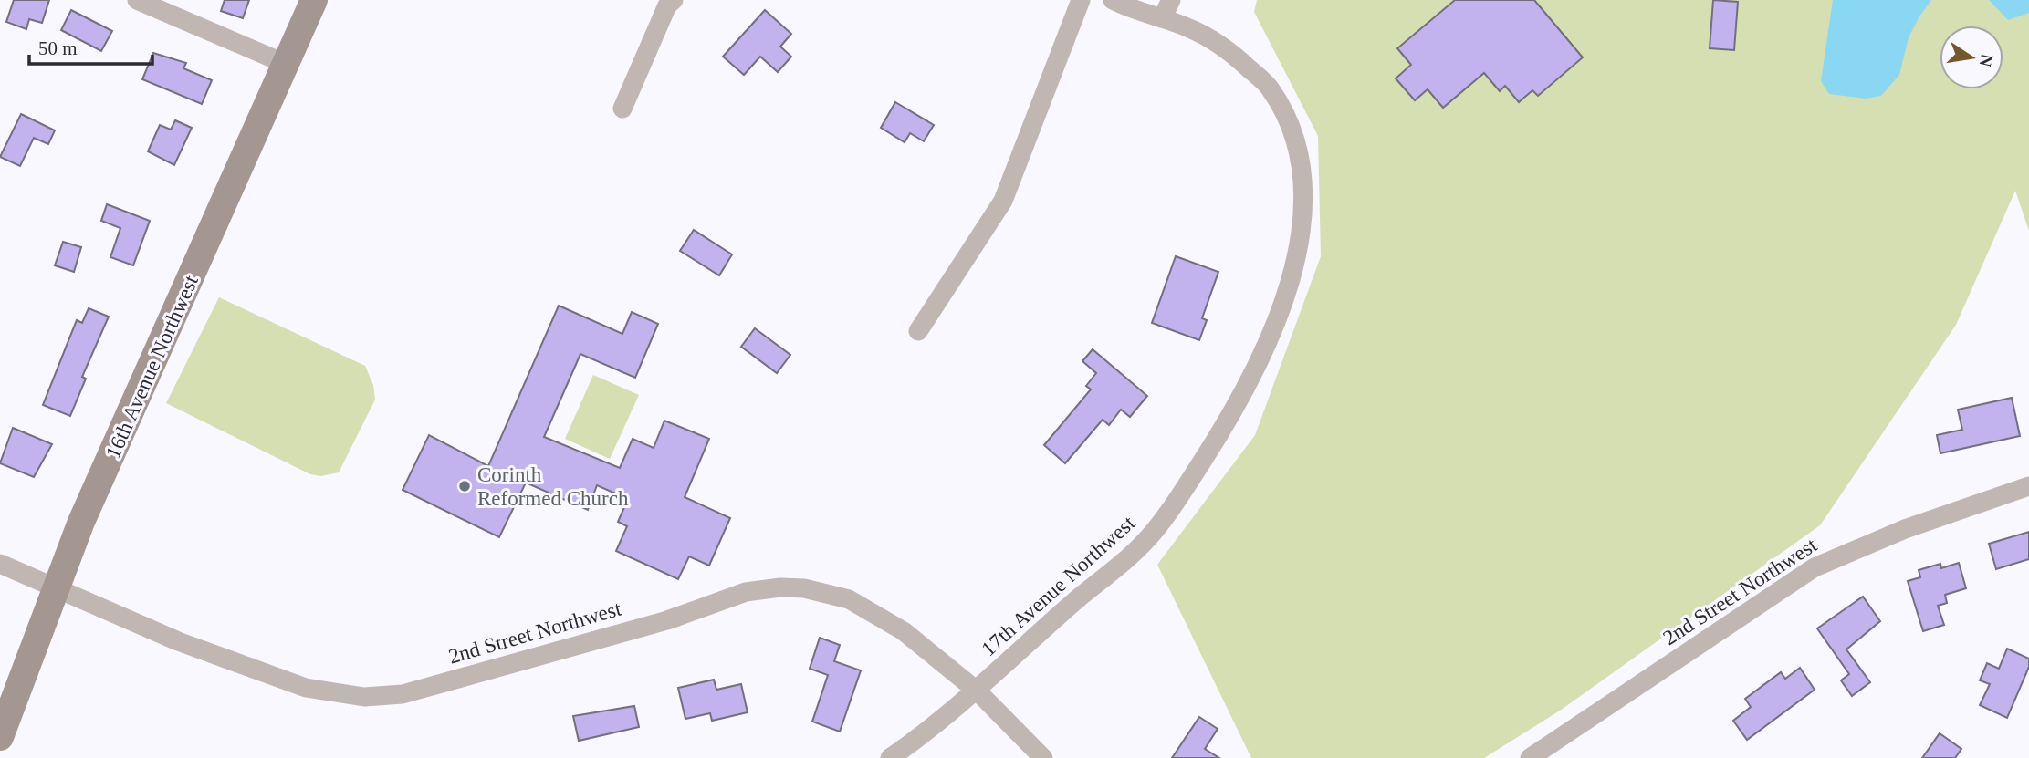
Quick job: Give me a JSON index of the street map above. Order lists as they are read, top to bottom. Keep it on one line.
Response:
{"streets":{"main road":["16th Avenue Northwest"],"street":["17th Avenue Northwest","2nd Street Northwest"]},"crossings":[["16th Avenue Northwest","2nd Street Northwest"],["17th Avenue Northwest","2nd Street Northwest"]],"places":["Corinth Reformed Church"],"scale_bar":"50 m","north":"right"}
